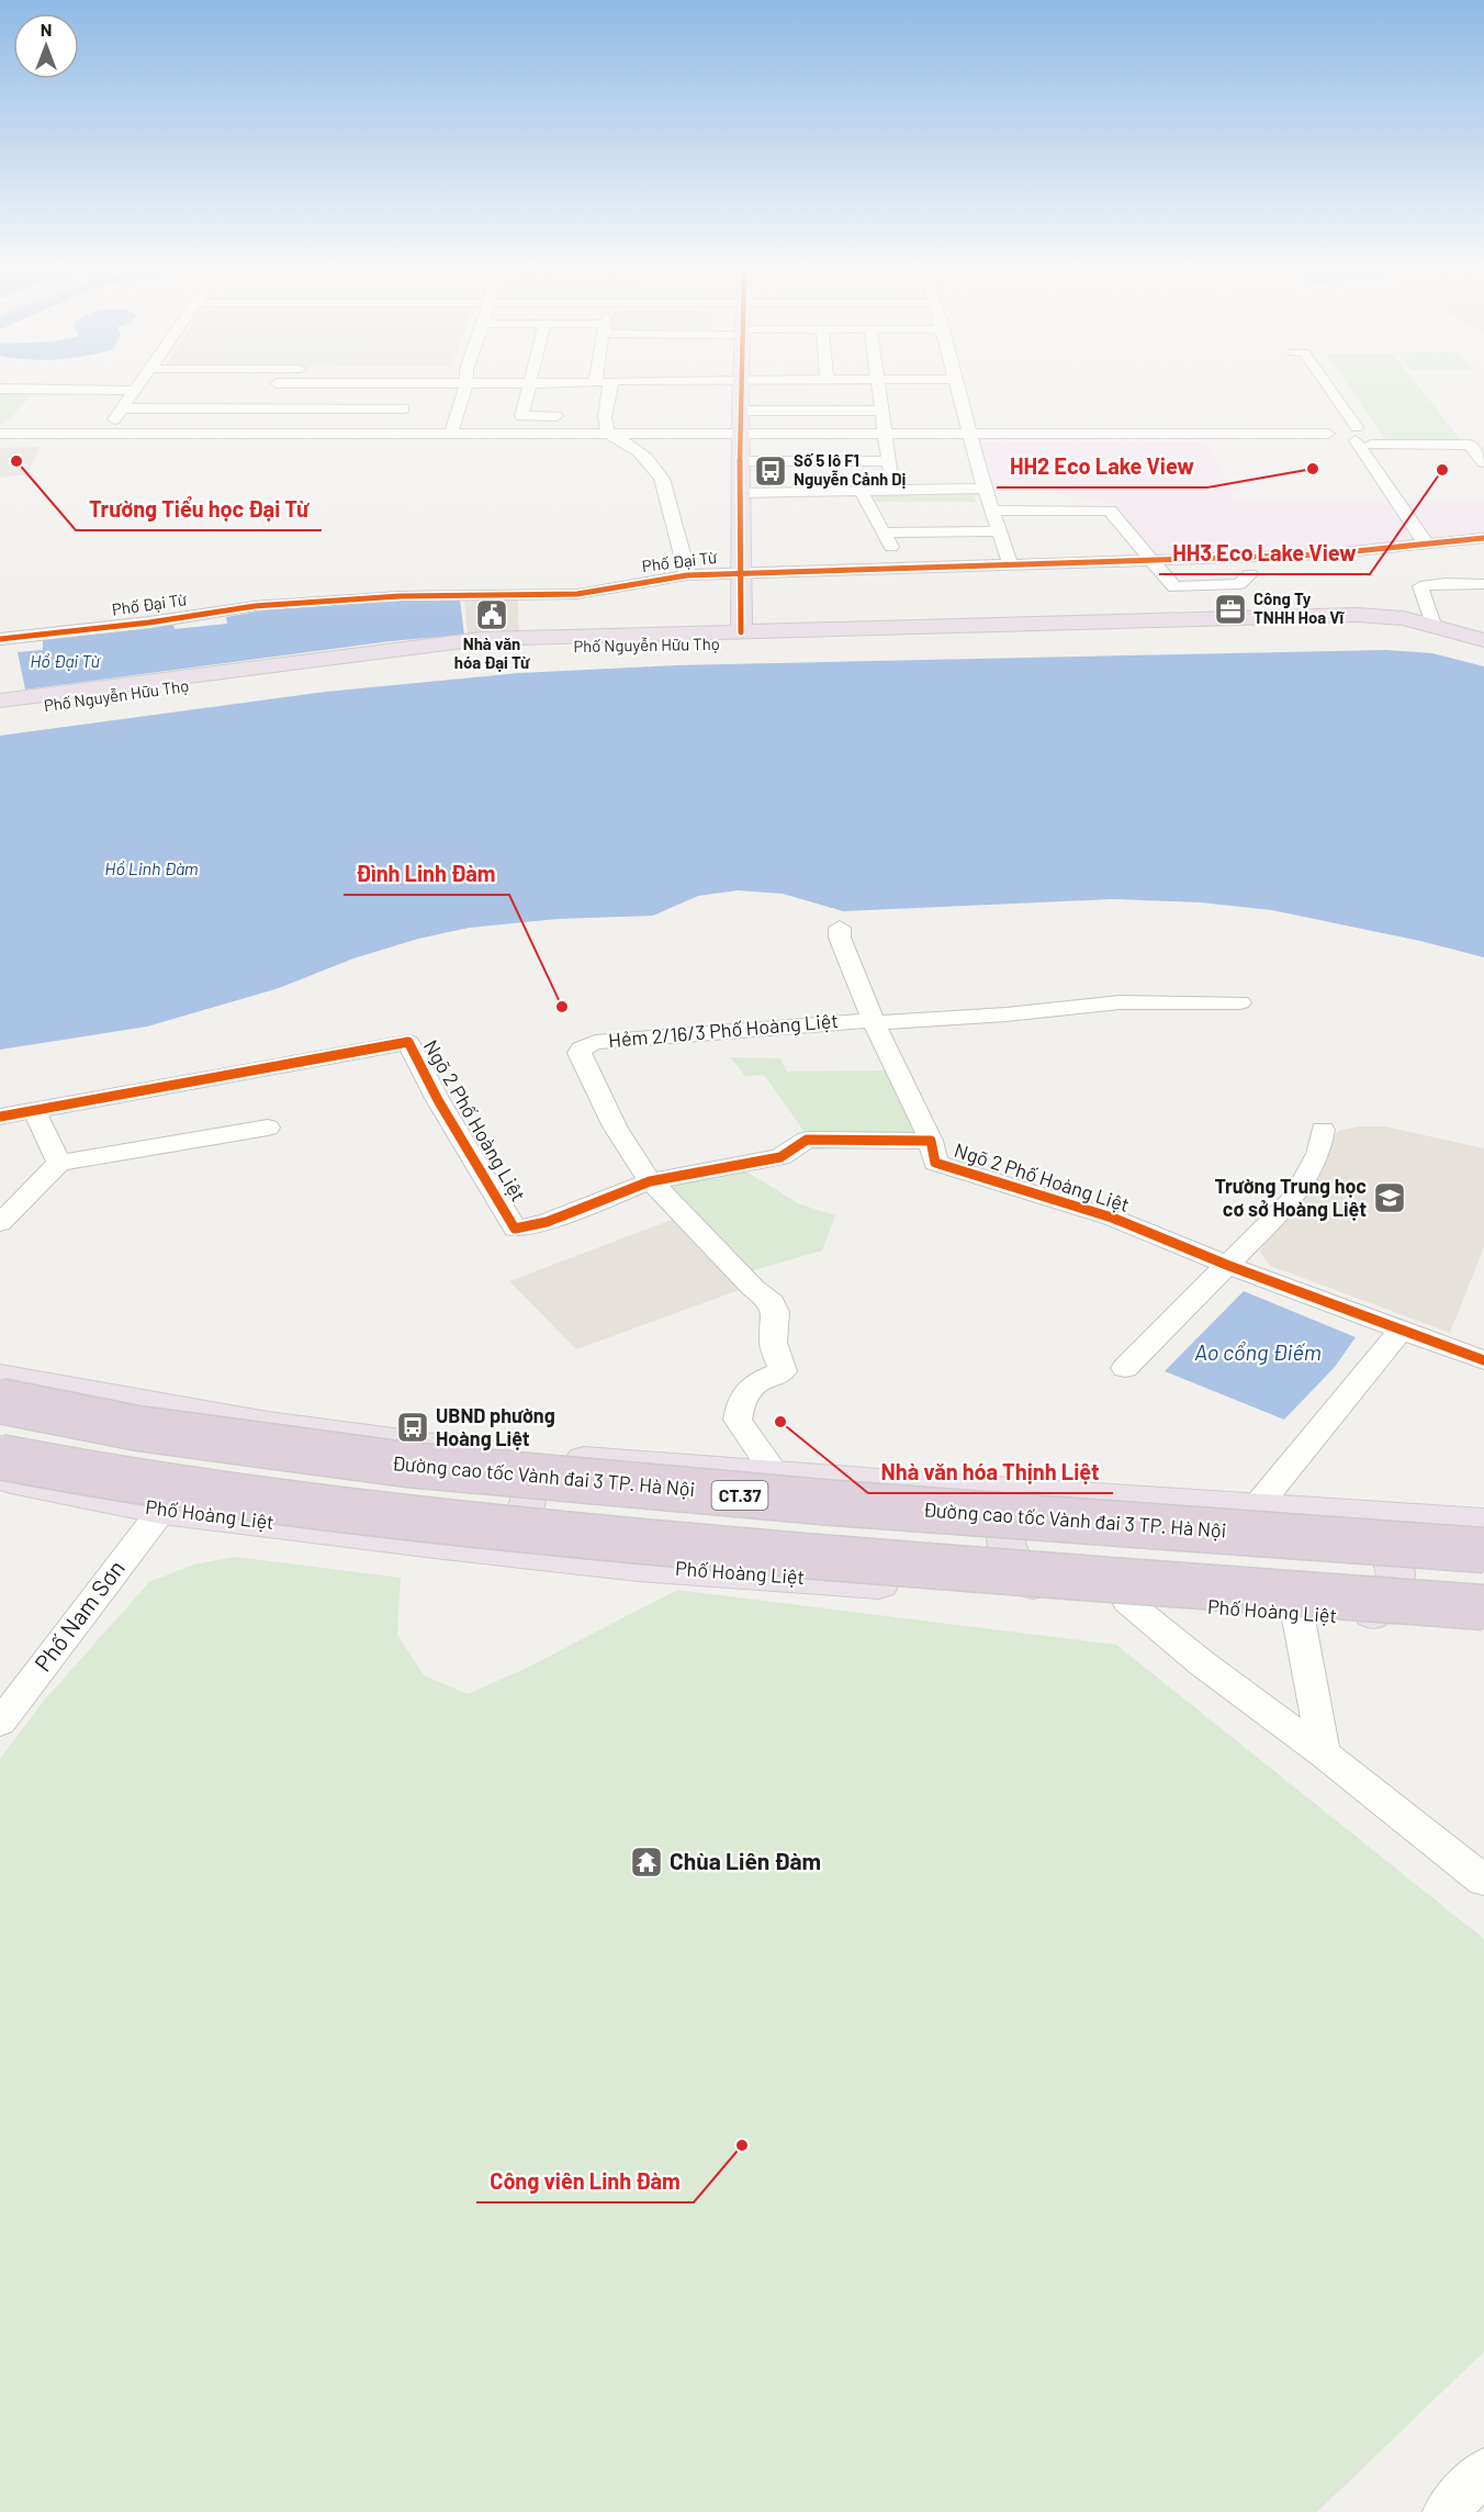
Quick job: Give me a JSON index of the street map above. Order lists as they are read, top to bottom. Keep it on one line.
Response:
{"streets":{"highway":["Đường cao tốc Vành đai 3 TP. Hà Nội","CT.37"],"main road":["Phố Nguyễn Hữu Thọ","Phố Hoàng Liệt"],"street":["Phố Đại Từ","Hẻm 2/16/3 Phố Hoàng Liệt","Ngõ 2 Phố Hoàng Liệt","Phố Nam Sơn"]},"crossings":[["Hẻm 2/16/3 Phố Hoàng Liệt","Ngõ 2 Phố Hoàng Liệt"],["Phố Hoàng Liệt","Phố Nam Sơn"]],"water":["Hồ Đại Từ","Hồ Linh Đàm","Ao cổng Điếm"],"places":{"other":["Trường Tiểu học Đại Từ","HH2 Eco Lake View","HH3 Eco Lake View","Đình Linh Đàm","Nhà văn hóa Thịnh Liệt","Công viên Linh Đàm"],"bus stop":["Số 5 lô F1 Nguyễn Cảnh Dị","UBND phường Hoàng Liệt"],"office":["Công Ty TNHH Hoa Vĩ"],"public building":["Nhà văn hóa Đại Từ"],"school or university":["Trường Trung học cơ sở Hoàng Liệt"],"temple":["Chùa Liên Đàm"]},"north":"top"}
